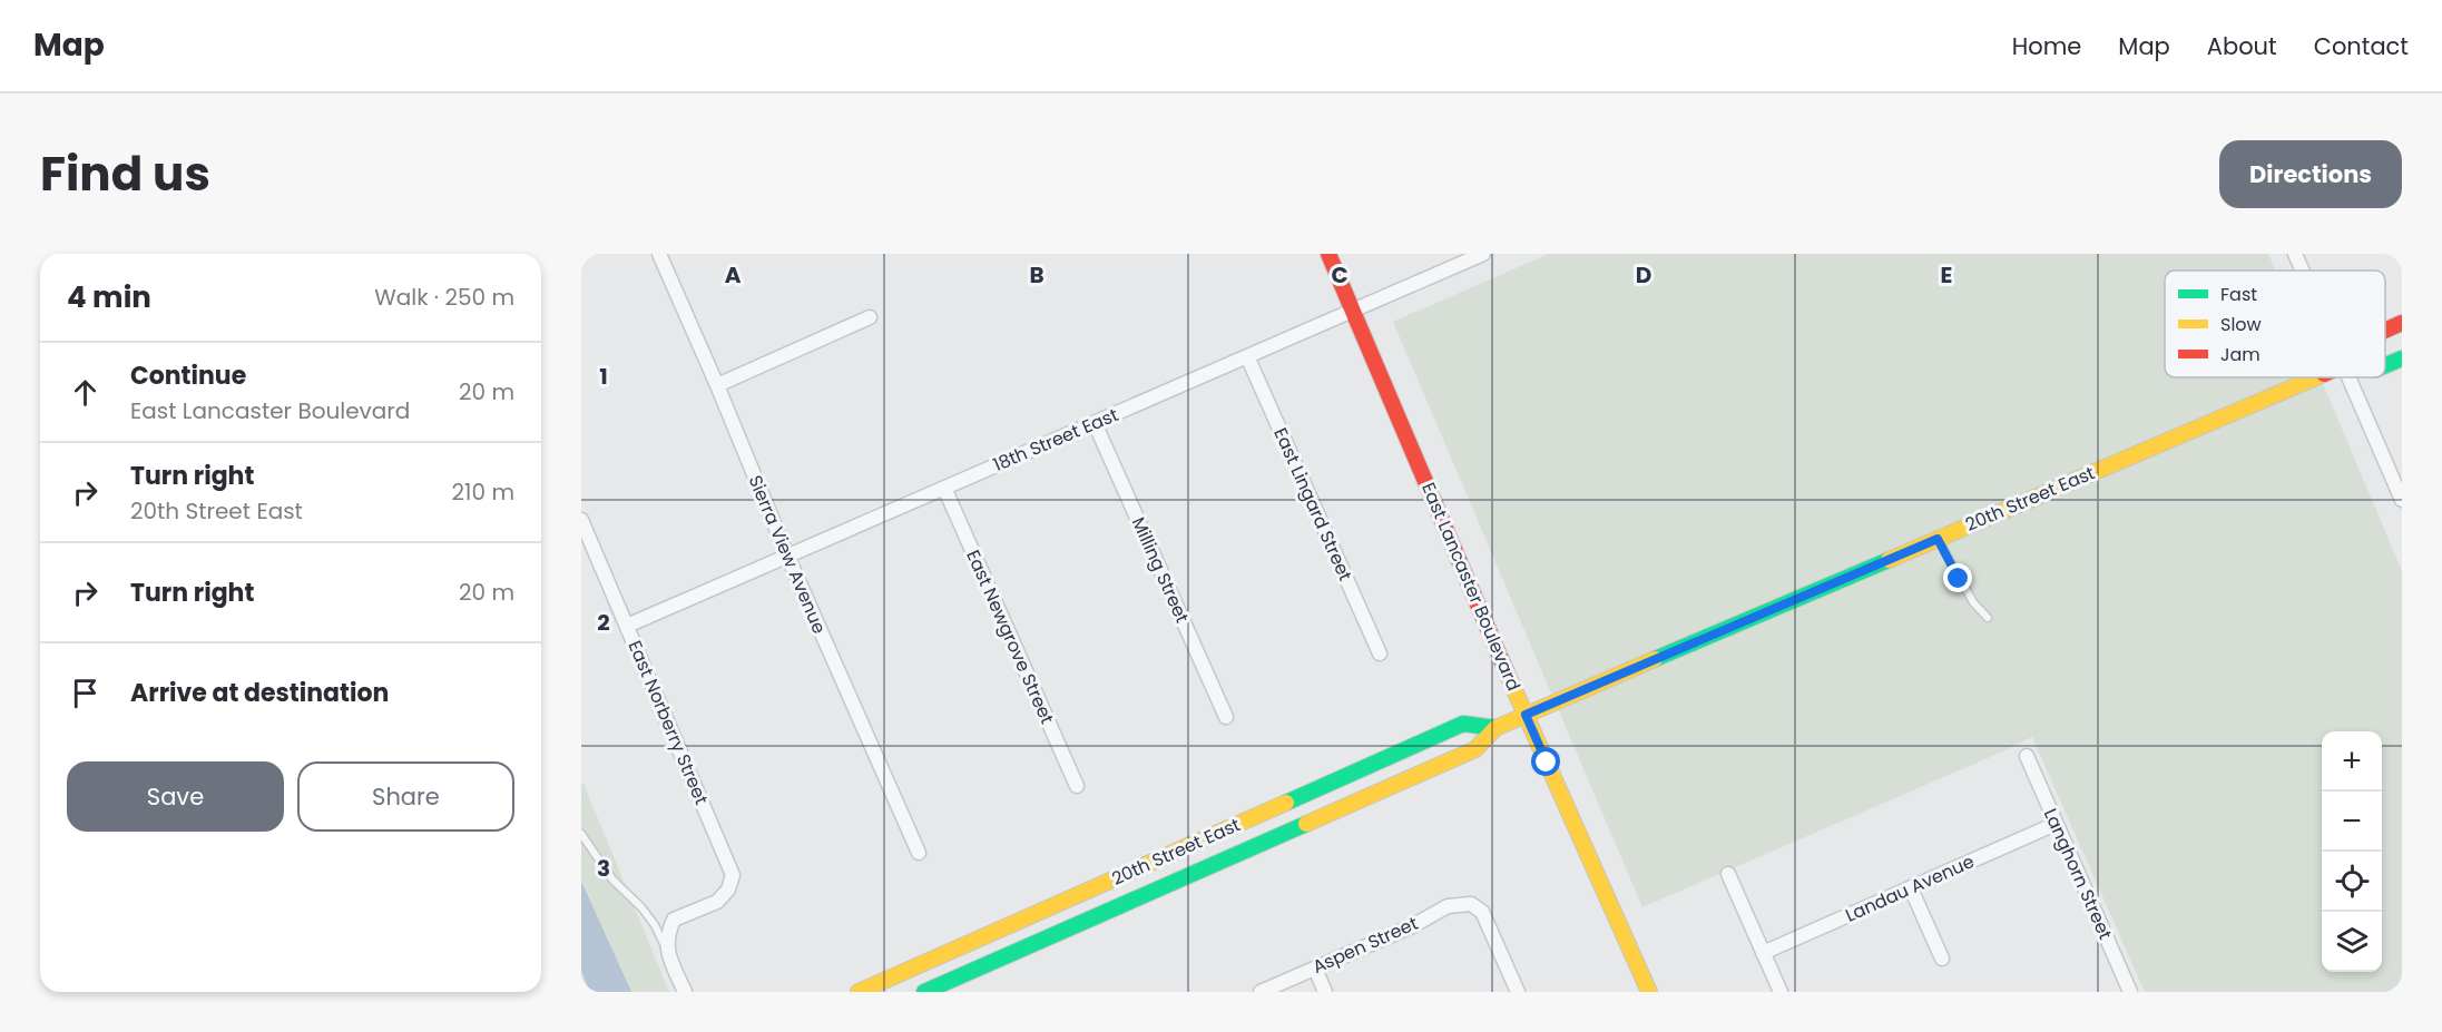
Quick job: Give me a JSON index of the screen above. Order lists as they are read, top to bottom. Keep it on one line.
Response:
{"streets":{"main road":["20th Street East","East Lancaster Boulevard"],"street":["18th Street East","East Lingard Street","Sierra View Avenue","Milling Street","East Newgrove Street","East Norberry Street","Langhorn Street","Landau Avenue","Aspen Street"]},"crossings":[["18th Street East","East Lingard Street"],["18th Street East","Sierra View Avenue"],["18th Street East","Milling Street"],["18th Street East","East Lancaster Boulevard"],["18th Street East","East Newgrove Street"],["18th Street East","East Norberry Street"],["20th Street East","East Lancaster Boulevard"],["Langhorn Street","Landau Avenue"]],"legend":["Fast","Slow","Jam"],"page":{"header":"Map","nav":["Home","Map","About","Contact"],"title":"Find us","buttons":["Directions",["Save","Share"]],"heading":["4 min","Walk · 250 m"],"list":[["Continue","East Lancaster Boulevard","20 m"],["Turn right","20th Street East","210 m"],["Turn right","20 m"],"Arrive at destination"],"map_buttons":["+","−"]},"grid":{"columns":["A","B","C","D","E"],"rows":["1","2","3"]}}
